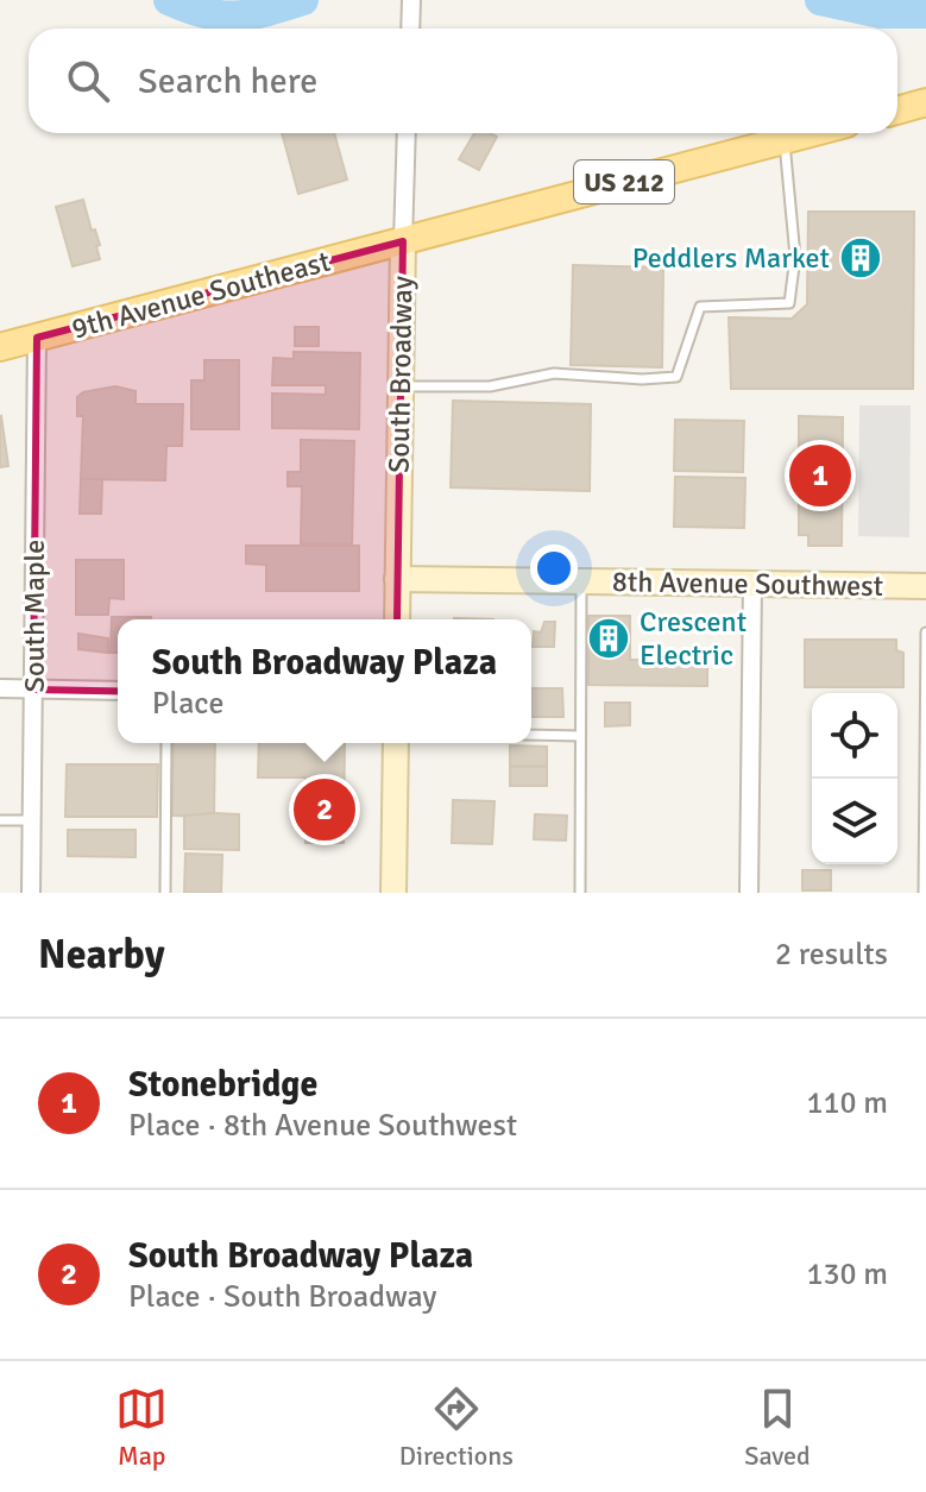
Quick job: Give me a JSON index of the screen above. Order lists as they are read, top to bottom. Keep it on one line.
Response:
{"streets":{"main road":["US 212","9th Avenue Southeast"],"street":["South Broadway","8th Avenue Southwest","South Maple"]},"crossings":[["US 212","9th Avenue Southeast"],["US 212","South Broadway"],["9th Avenue Southeast","South Broadway"],["9th Avenue Southeast","South Maple"],["South Broadway","8th Avenue Southwest"]],"places":{"building":["Peddlers Market","Crescent Electric"]},"page":{"search":"Search here","pins":["1","2"],"popup":["South Broadway Plaza","Place"],"heading":["Nearby","2 results"],"list":[{"mark":"1","name":"Stonebridge","note":"Place · 8th Avenue Southwest","value":"110 m"},{"mark":"2","name":"South Broadway Plaza","note":"Place · South Broadway","value":"130 m"}],"nav":["Map","Directions","Saved"]}}
